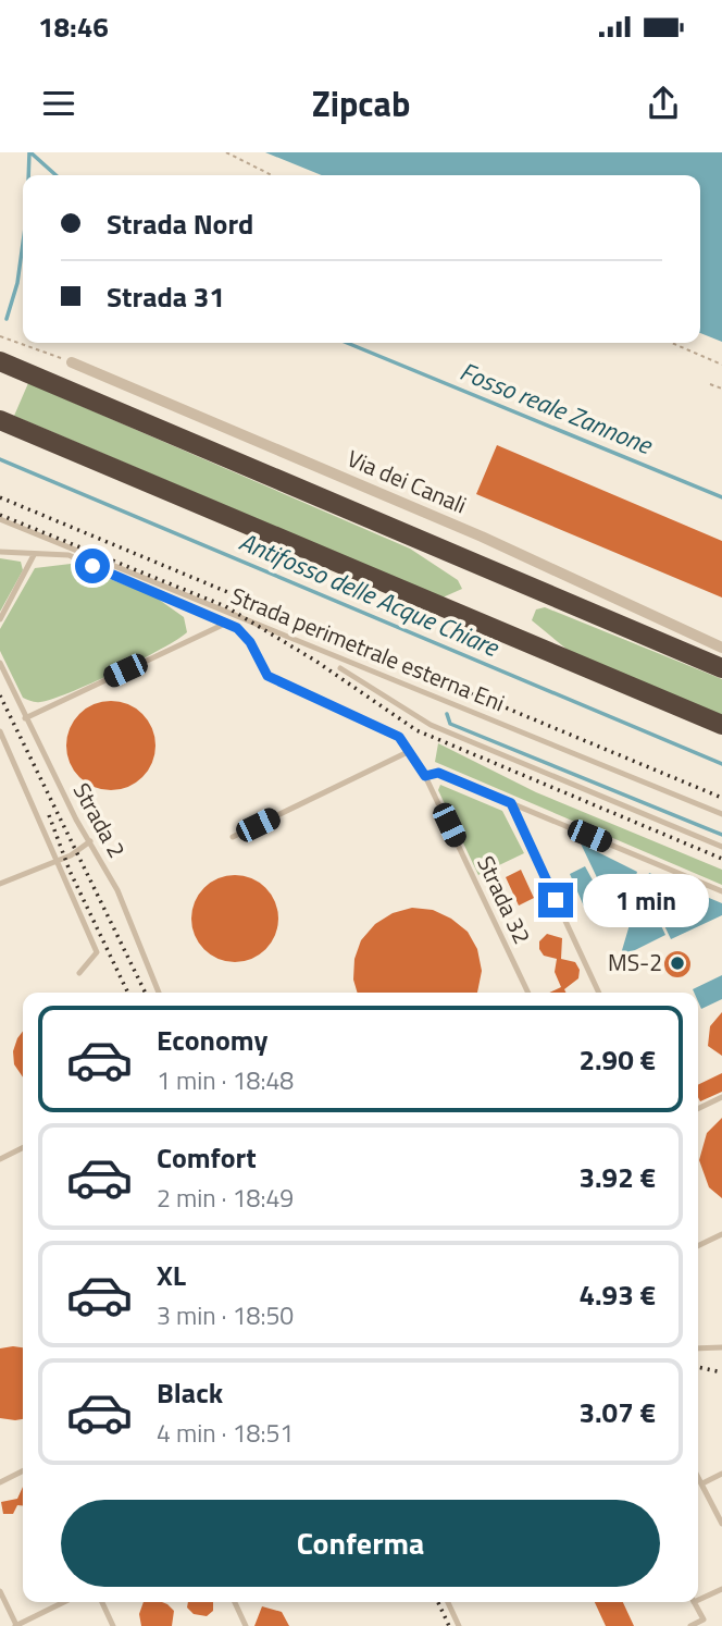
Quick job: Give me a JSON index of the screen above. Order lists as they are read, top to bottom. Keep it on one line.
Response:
{"streets":{"street":["Via dei Canali"],"lane":["Strada perimetrale esterna Eni","Strada 2","Strada 32"]},"water":["Fosso reale Zannone","Antifosso delle Acque Chiare"],"places":["MS-2"],"page":{"status":"18:46","header":"Zipcab","banner":["Strada Nord","Strada 31"],"bubble":"1 min","list":[{"name":"Economy","note":"1 min · 18:48","value":"2.90 €"},{"name":"Comfort","note":"2 min · 18:49","value":"3.92 €"},{"name":"XL","note":"3 min · 18:50","value":"4.93 €"},{"name":"Black","note":"4 min · 18:51","value":"3.07 €"}],"buttons":"Conferma"}}
